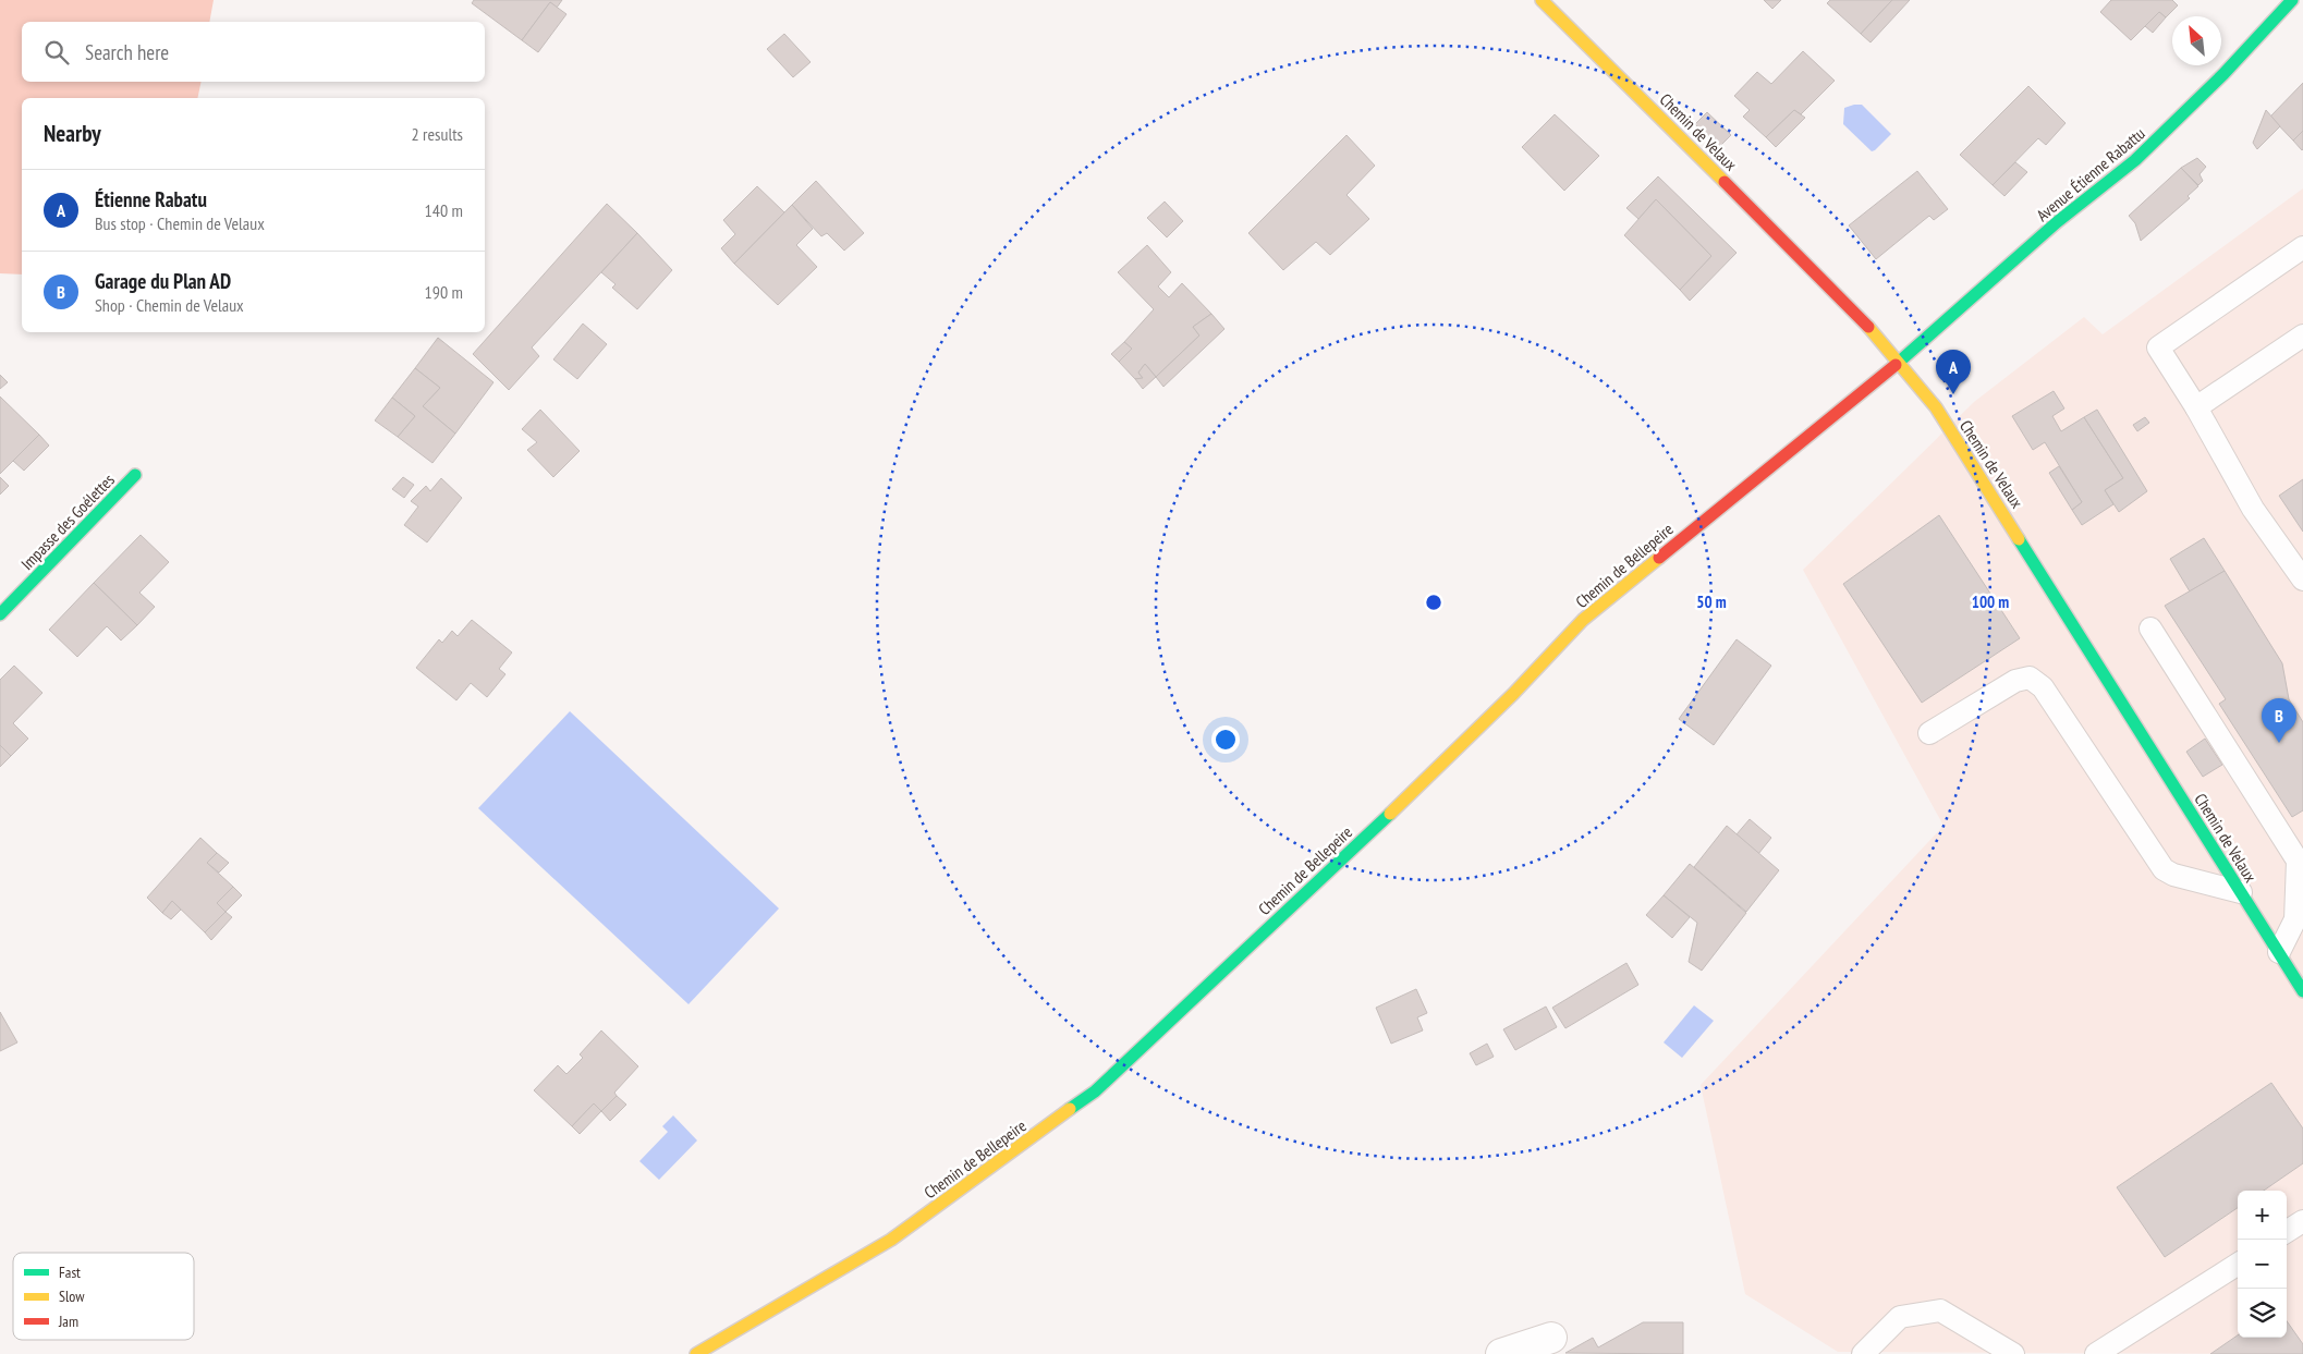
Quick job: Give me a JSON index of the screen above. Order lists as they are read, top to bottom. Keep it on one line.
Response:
{"streets":{"street":["Chemin de Velaux","Avenue Étienne Rabattu","Impasse des Goélettes","Chemin de Bellepeire"]},"crossings":[["Chemin de Velaux","Avenue Étienne Rabattu"],["Chemin de Velaux","Chemin de Bellepeire"],["Avenue Étienne Rabattu","Chemin de Bellepeire"]],"legend":["Fast","Slow","Jam"],"north":"top left","page":{"search":"Search here","heading":["Nearby","2 results"],"list":[{"mark":"A","name":"Étienne Rabatu","note":"Bus stop · Chemin de Velaux","value":"140 m"},{"mark":"B","name":"Garage du Plan AD","note":"Shop · Chemin de Velaux","value":"190 m"}],"pins":["A","B"],"map_buttons":["+","−"]},"rings":["50 m","100 m"]}
